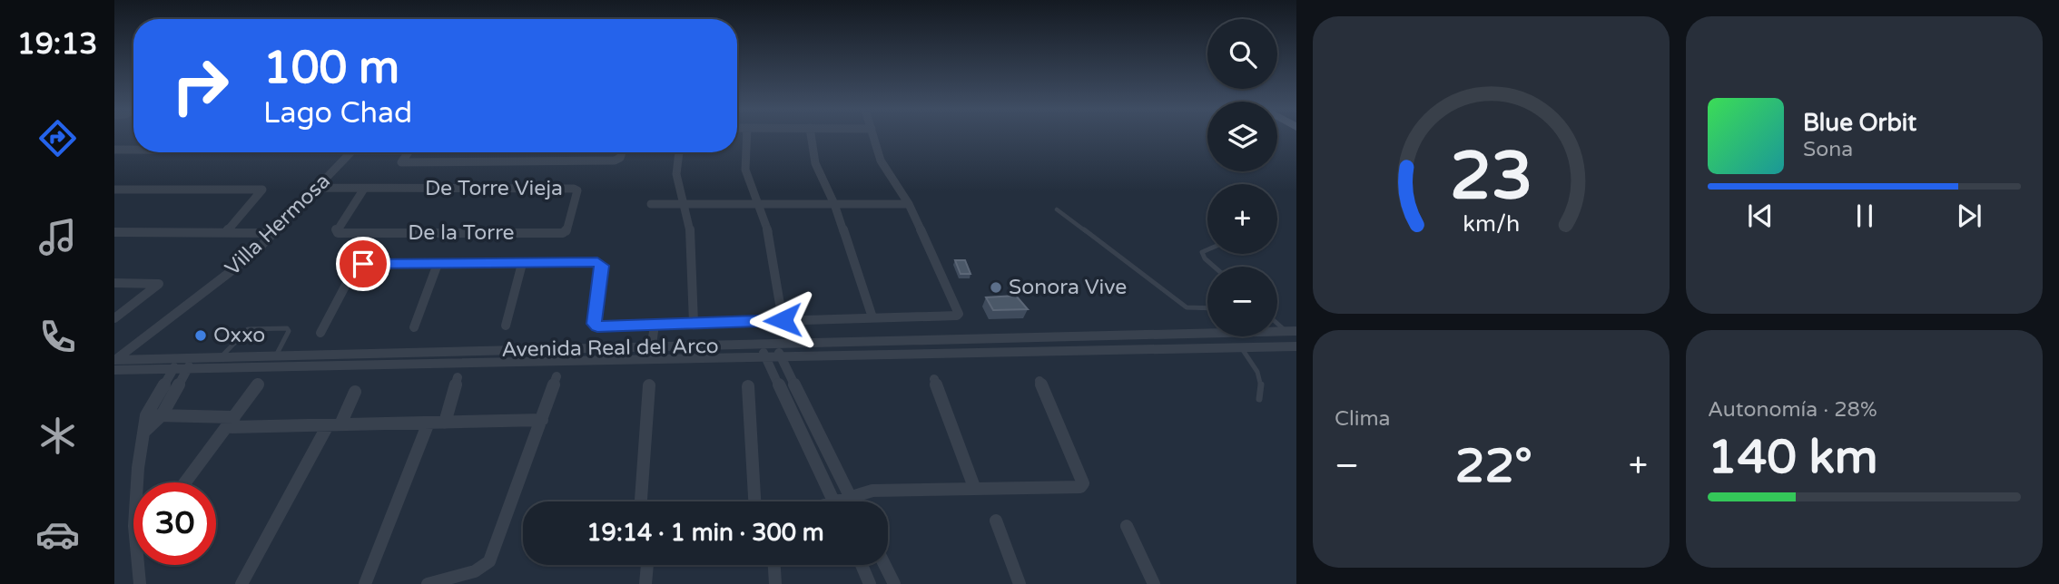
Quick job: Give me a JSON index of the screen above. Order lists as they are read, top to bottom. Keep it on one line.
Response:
{"streets":{"street":["De Torre Vieja","Villa Hermosa","De la Torre","Avenida Real del Arco"]},"crossings":[["De Torre Vieja","De la Torre"],["Villa Hermosa","Avenida Real del Arco"]],"places":["Sonora Vive","Oxxo"],"page":{"tabs":"19:13","map_buttons":["+","−"],"turn":["100 m","Lago Chad"],"song":["Blue Orbit","Sona"],"tile":["Clima",["Autonomía · 28%","140 km"]],"heat":["−","22°","+"],"limit":"30","trip":"19:14 · 1 min · 300 m","gauge":["23","km/h"]}}
